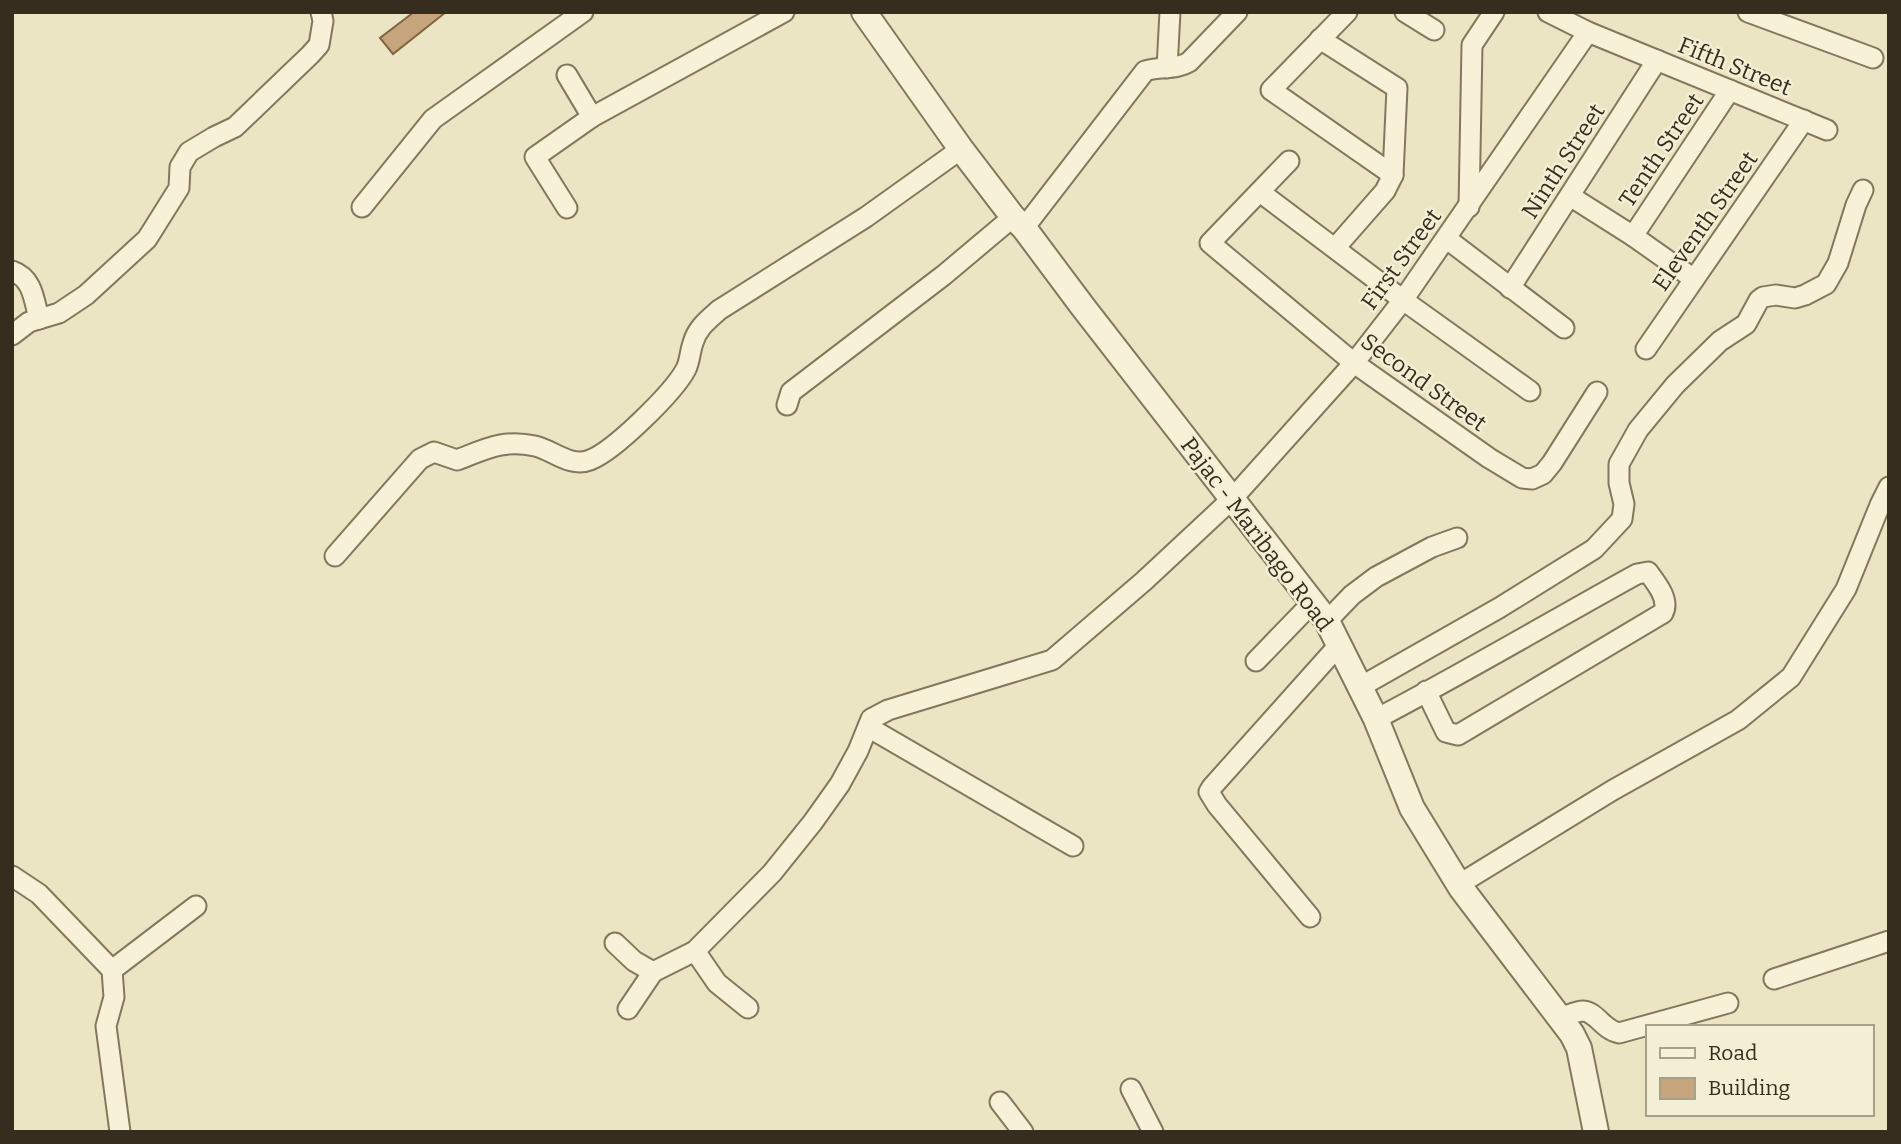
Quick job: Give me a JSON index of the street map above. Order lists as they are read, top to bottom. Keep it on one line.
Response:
{"streets":{"street":["Fifth Street","Tenth Street","Ninth Street","Eleventh Street","First Street","Second Street","Pajac - Maribago Road"]},"crossings":[["Fifth Street","Tenth Street"],["Fifth Street","Ninth Street"],["Fifth Street","Eleventh Street"],["Fifth Street","First Street"],["First Street","Second Street"],["First Street","Pajac - Maribago Road"]],"legend":["Road","Building"]}
